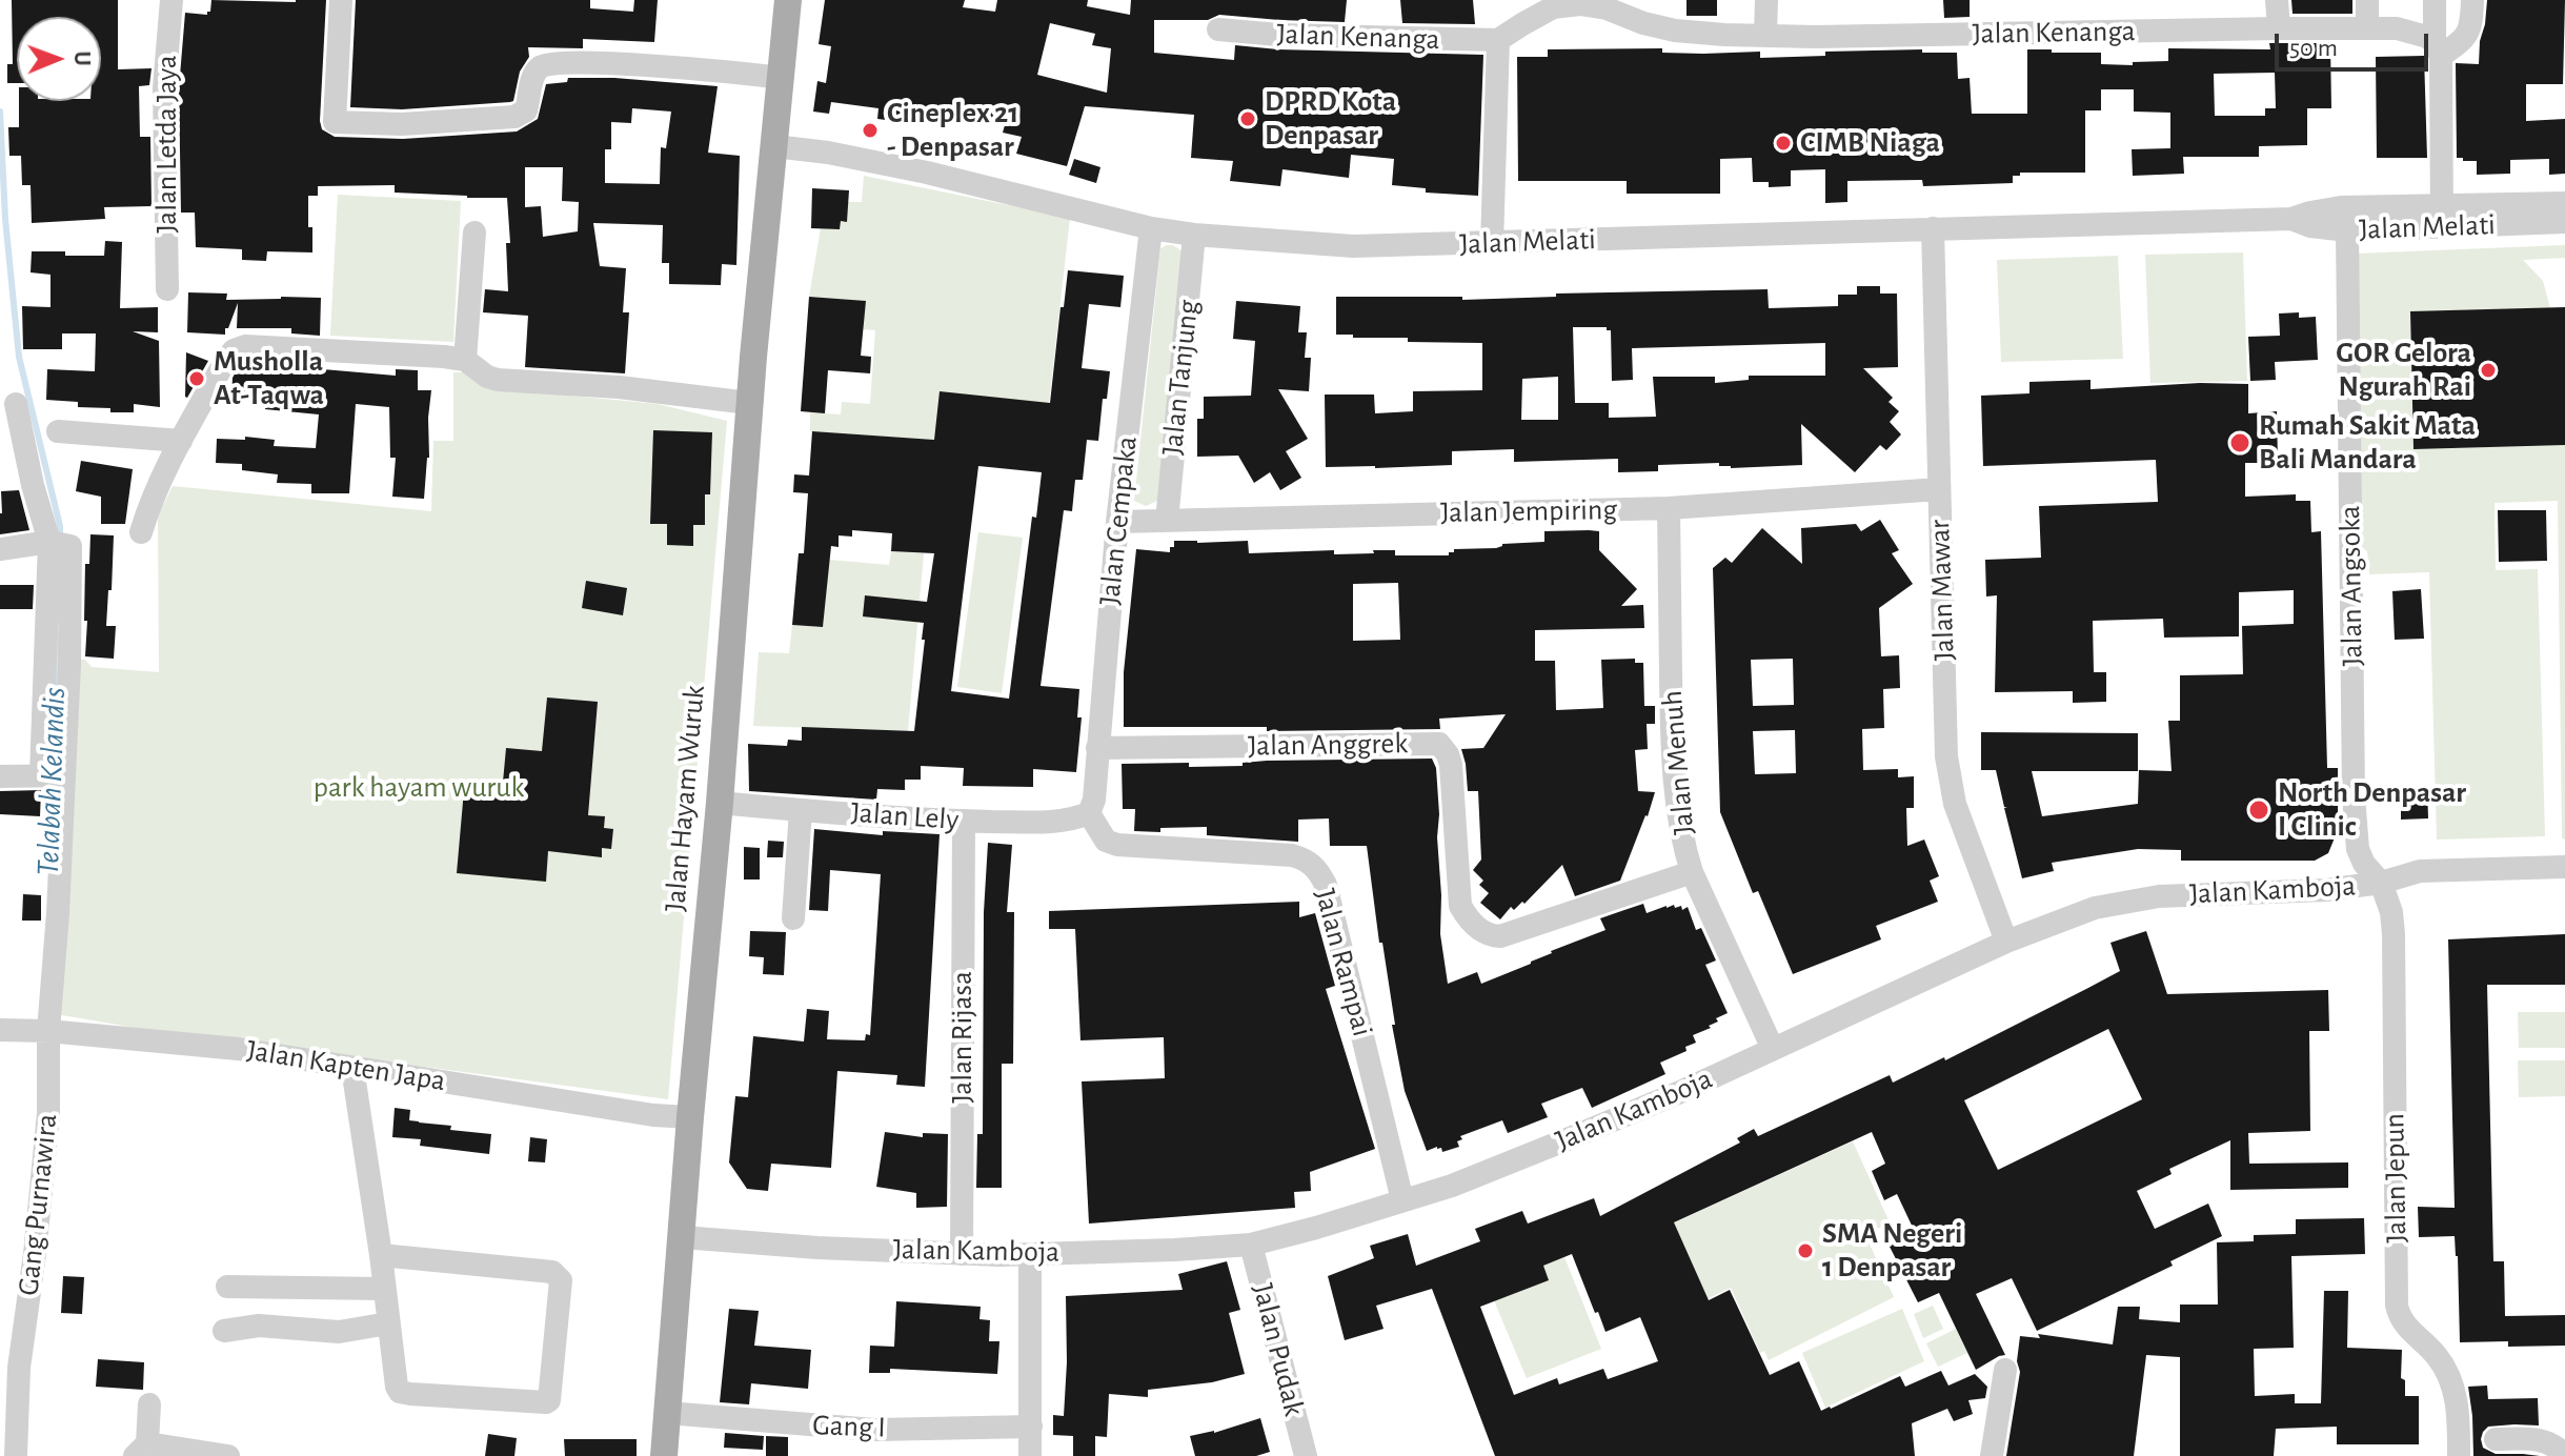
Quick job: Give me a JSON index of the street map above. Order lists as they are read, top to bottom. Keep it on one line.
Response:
{"streets":{"main road":["Jalan Hayam Wuruk"],"street":["Jalan Kenanga","Jalan Letda Jaya","Jalan Melati","Jalan Tanjung","Jalan Jempiring","Jalan Cempaka","Jalan Angsoka","Jalan Mawar","Jalan Anggrek","Jalan Menuh","Jalan Lely","Jalan Kamboja","Jalan Rampai","Jalan Rijasa","Jalan Kapten Japa","Jalan Jepun","Gang Purnawira","Jalan Pudak","Gang I"]},"crossings":[["Jalan Melati","Jalan Tanjung"],["Jalan Melati","Jalan Cempaka"],["Jalan Melati","Jalan Angsoka"],["Jalan Melati","Jalan Mawar"],["Jalan Melati","Jalan Hayam Wuruk"],["Jalan Tanjung","Jalan Jempiring"],["Jalan Jempiring","Jalan Cempaka"],["Jalan Jempiring","Jalan Mawar"],["Jalan Jempiring","Jalan Menuh"],["Jalan Cempaka","Jalan Anggrek"],["Jalan Cempaka","Jalan Lely"],["Jalan Cempaka","Jalan Rampai"],["Jalan Angsoka","Jalan Kamboja"],["Jalan Angsoka","Jalan Jepun"],["Jalan Mawar","Jalan Kamboja"],["Jalan Anggrek","Jalan Menuh"],["Jalan Menuh","Jalan Kamboja"],["Jalan Hayam Wuruk","Jalan Lely"],["Jalan Hayam Wuruk","Jalan Kamboja"],["Jalan Hayam Wuruk","Jalan Kapten Japa"],["Jalan Hayam Wuruk","Gang I"],["Jalan Lely","Jalan Rampai"],["Jalan Lely","Jalan Rijasa"],["Jalan Kamboja","Jalan Rampai"],["Jalan Kamboja","Jalan Rijasa"],["Jalan Kamboja","Jalan Jepun"],["Jalan Kamboja","Jalan Pudak"],["Jalan Kapten Japa","Gang Purnawira"]],"water":["Telabah Kelandis"],"parks":["park hayam wuruk"],"places":["DPRD Kota Denpasar","Cineplex 21 - Denpasar","CIMB Niaga","GOR Gelora Ngurah Rai","Musholla At-Taqwa","Rumah Sakit Mata Bali Mandara","North Denpasar I Clinic","SMA Negeri 1 Denpasar"],"scale_bar":"50 m","north":"right"}
